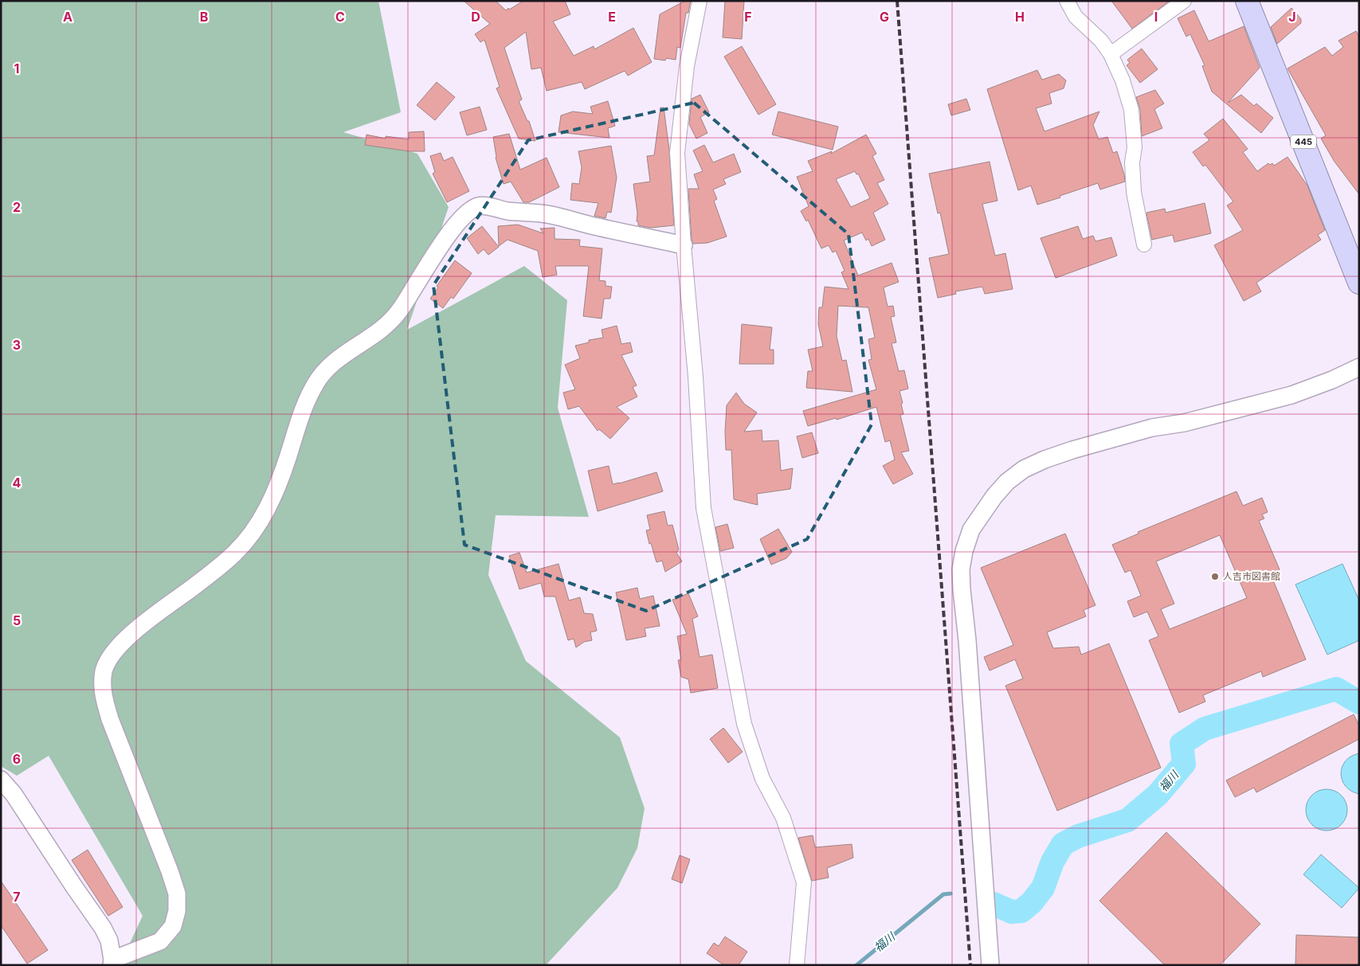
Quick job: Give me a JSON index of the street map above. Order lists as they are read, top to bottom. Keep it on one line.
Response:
{"streets":{"highway":["445"]},"water":["福川"],"places":["人吉市図書館"],"grid":{"columns":["A","B","C","D","E","F","G","H","I","J"],"rows":["1","2","3","4","5","6","7"]}}
